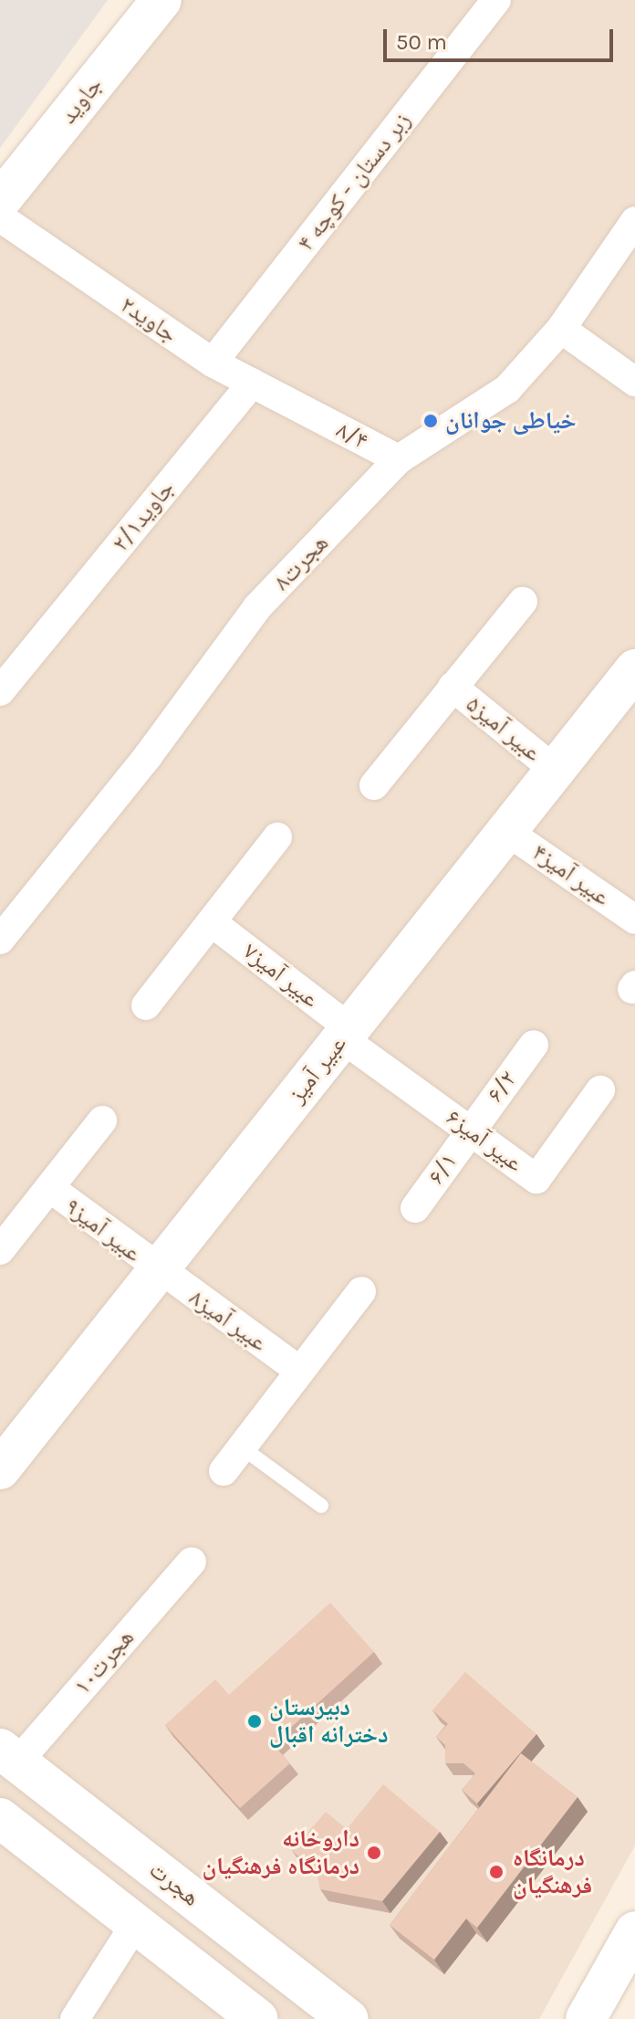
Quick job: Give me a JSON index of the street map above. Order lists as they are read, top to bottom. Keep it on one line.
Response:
{"streets":{"street":["جاوید","زبر دستان - کوچه ۴","۲جاوید","۸/۴","۲/۱جاوید","هجرت۸","۵عبیر آمیز","۴عبیر آمیز","۷عبیر آمیز","عبیر آمیز","۶/۲","۶عبیر آمیز","۶/۱","عبیر آمیز۹","۸عبیر آمیز","هجرت۱۰","هجرت"]},"crossings":[["زبر دستان - کوچه ۴","۲جاوید"],["۲جاوید","۸/۴"],["۲جاوید","۲/۱جاوید"],["۸/۴","هجرت۸"],["۵عبیر آمیز","عبیر آمیز"],["۴عبیر آمیز","عبیر آمیز"],["۷عبیر آمیز","عبیر آمیز"],["۷عبیر آمیز","۶عبیر آمیز"],["عبیر آمیز","۶عبیر آمیز"],["عبیر آمیز","عبیر آمیز۹"],["عبیر آمیز","۸عبیر آمیز"],["۶/۲","۶عبیر آمیز"],["۶/۲","۶/۱"],["۶عبیر آمیز","۶/۱"],["عبیر آمیز۹","۸عبیر آمیز"],["هجرت۱۰","هجرت"]],"places":["خیاطی جوانان","دبیرستان دخترانه اقبال","داروخانه درمانگاه فرهنگیان","درمانگاه فرهنگیان"],"scale_bar":"50 m"}
